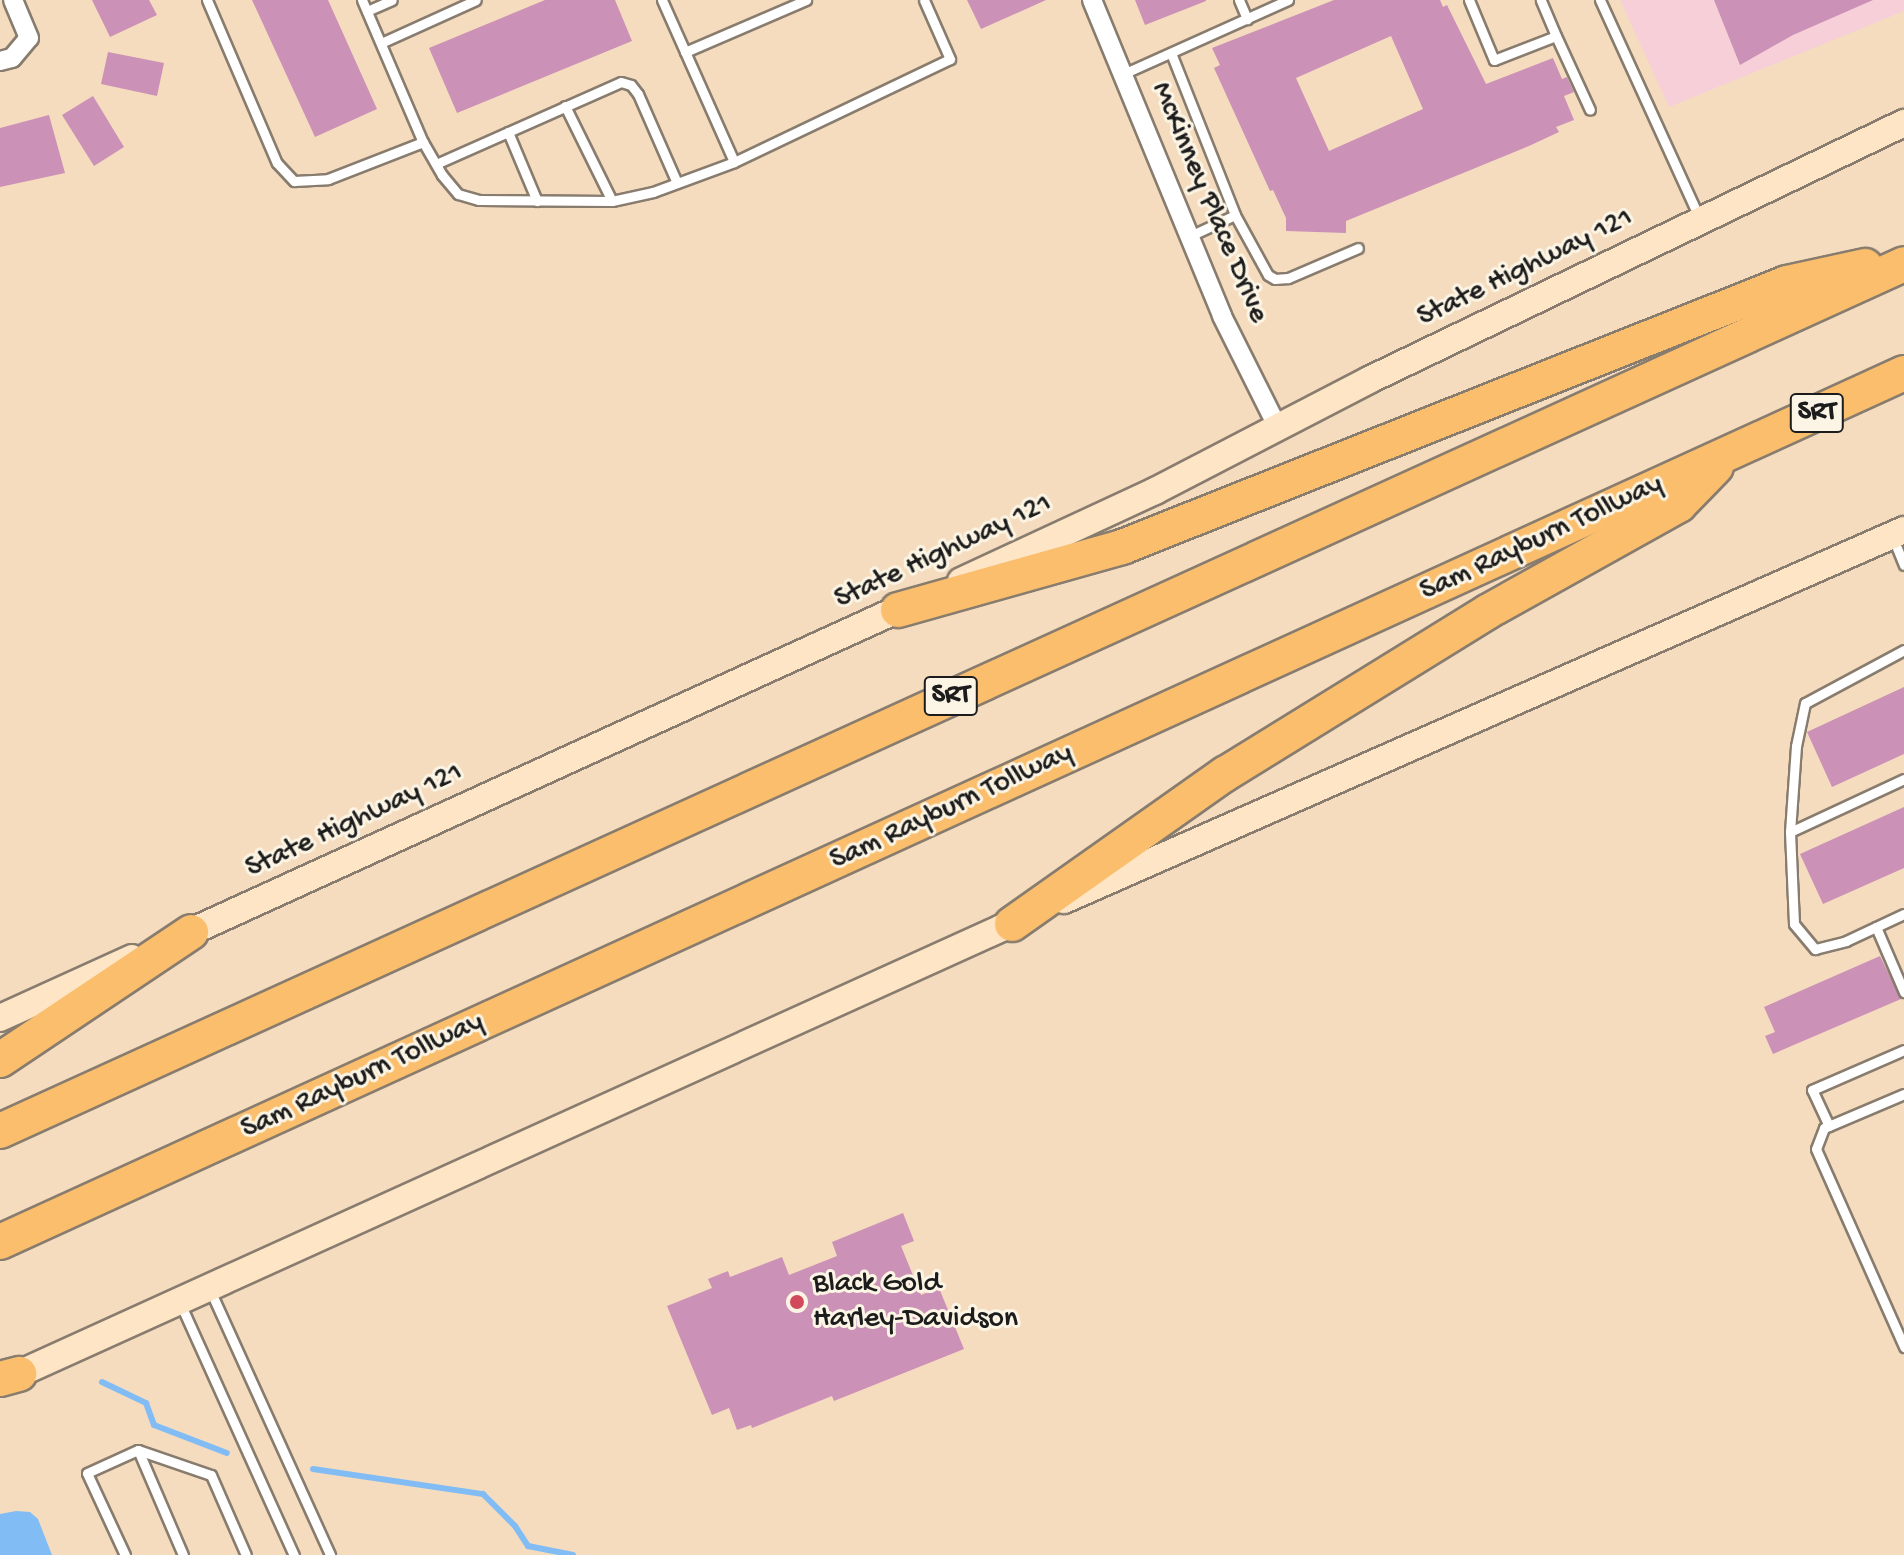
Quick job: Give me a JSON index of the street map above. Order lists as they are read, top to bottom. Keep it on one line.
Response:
{"streets":{"highway":["SRT","Sam Rayburn Tollway"],"main road":["State Highway 121"],"street":["McKinney Place Drive"]},"crossings":[["McKinney Place Drive","State Highway 121"]],"places":["Black Gold Harley-Davidson"]}
